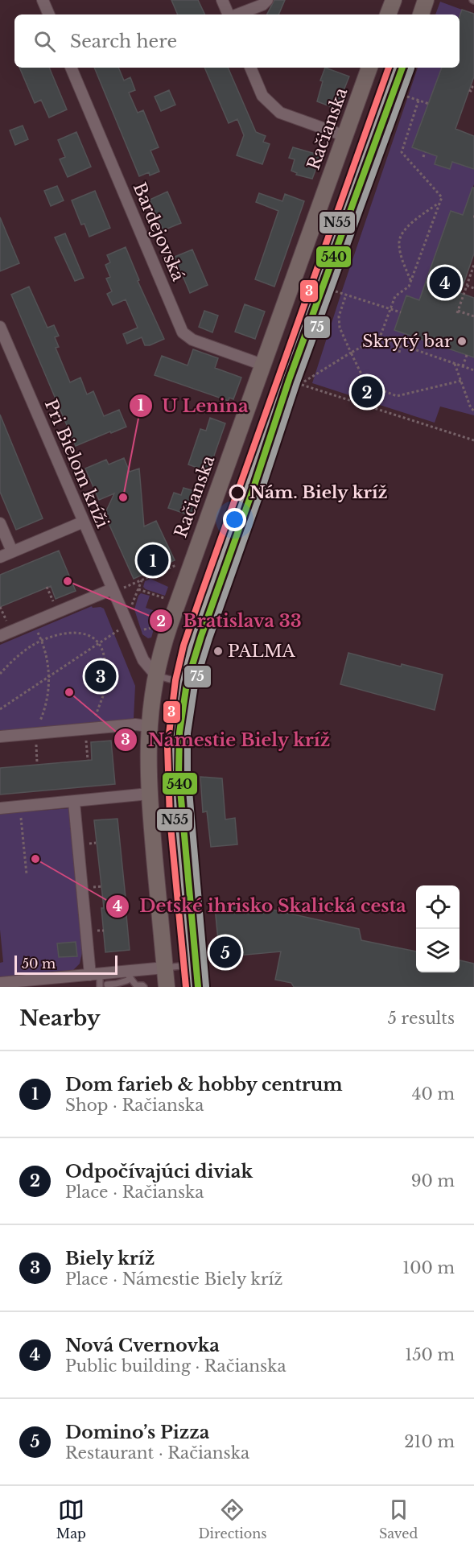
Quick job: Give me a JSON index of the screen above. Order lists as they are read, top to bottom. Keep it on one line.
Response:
{"streets":{"main road":["Račianska"],"street":["Bardejovská","Pri Bielom kríži"]},"crossings":[["Račianska","Bardejovská"],["Račianska","Pri Bielom kríži"]],"places":["Skrytý bar","Nám. Biely kríž","U Lenina","Bratislava 33","PALMA","Námestie Biely kríž","Detské ihrisko Skalická cesta"],"lines":["transit line 3","transit line 540","transit line N55","transit line 75"],"scale_bar":"50 m","page":{"search":"Search here","pins":["4","2","1","3","5"],"scale":"50 m","heading":["Nearby","5 results"],"list":[{"mark":"1","name":"Dom farieb & hobby centrum","note":"Shop · Račianska","value":"40 m"},{"mark":"2","name":"Odpočívajúci diviak","note":"Place · Račianska","value":"90 m"},{"mark":"3","name":"Biely kríž","note":"Place · Námestie Biely kríž","value":"100 m"},{"mark":"4","name":"Nová Cvernovka","note":"Public building · Račianska","value":"150 m"},{"mark":"5","name":"Domino’s Pizza","note":"Restaurant · Račianska","value":"210 m"}],"nav":["Map","Directions","Saved"]}}
